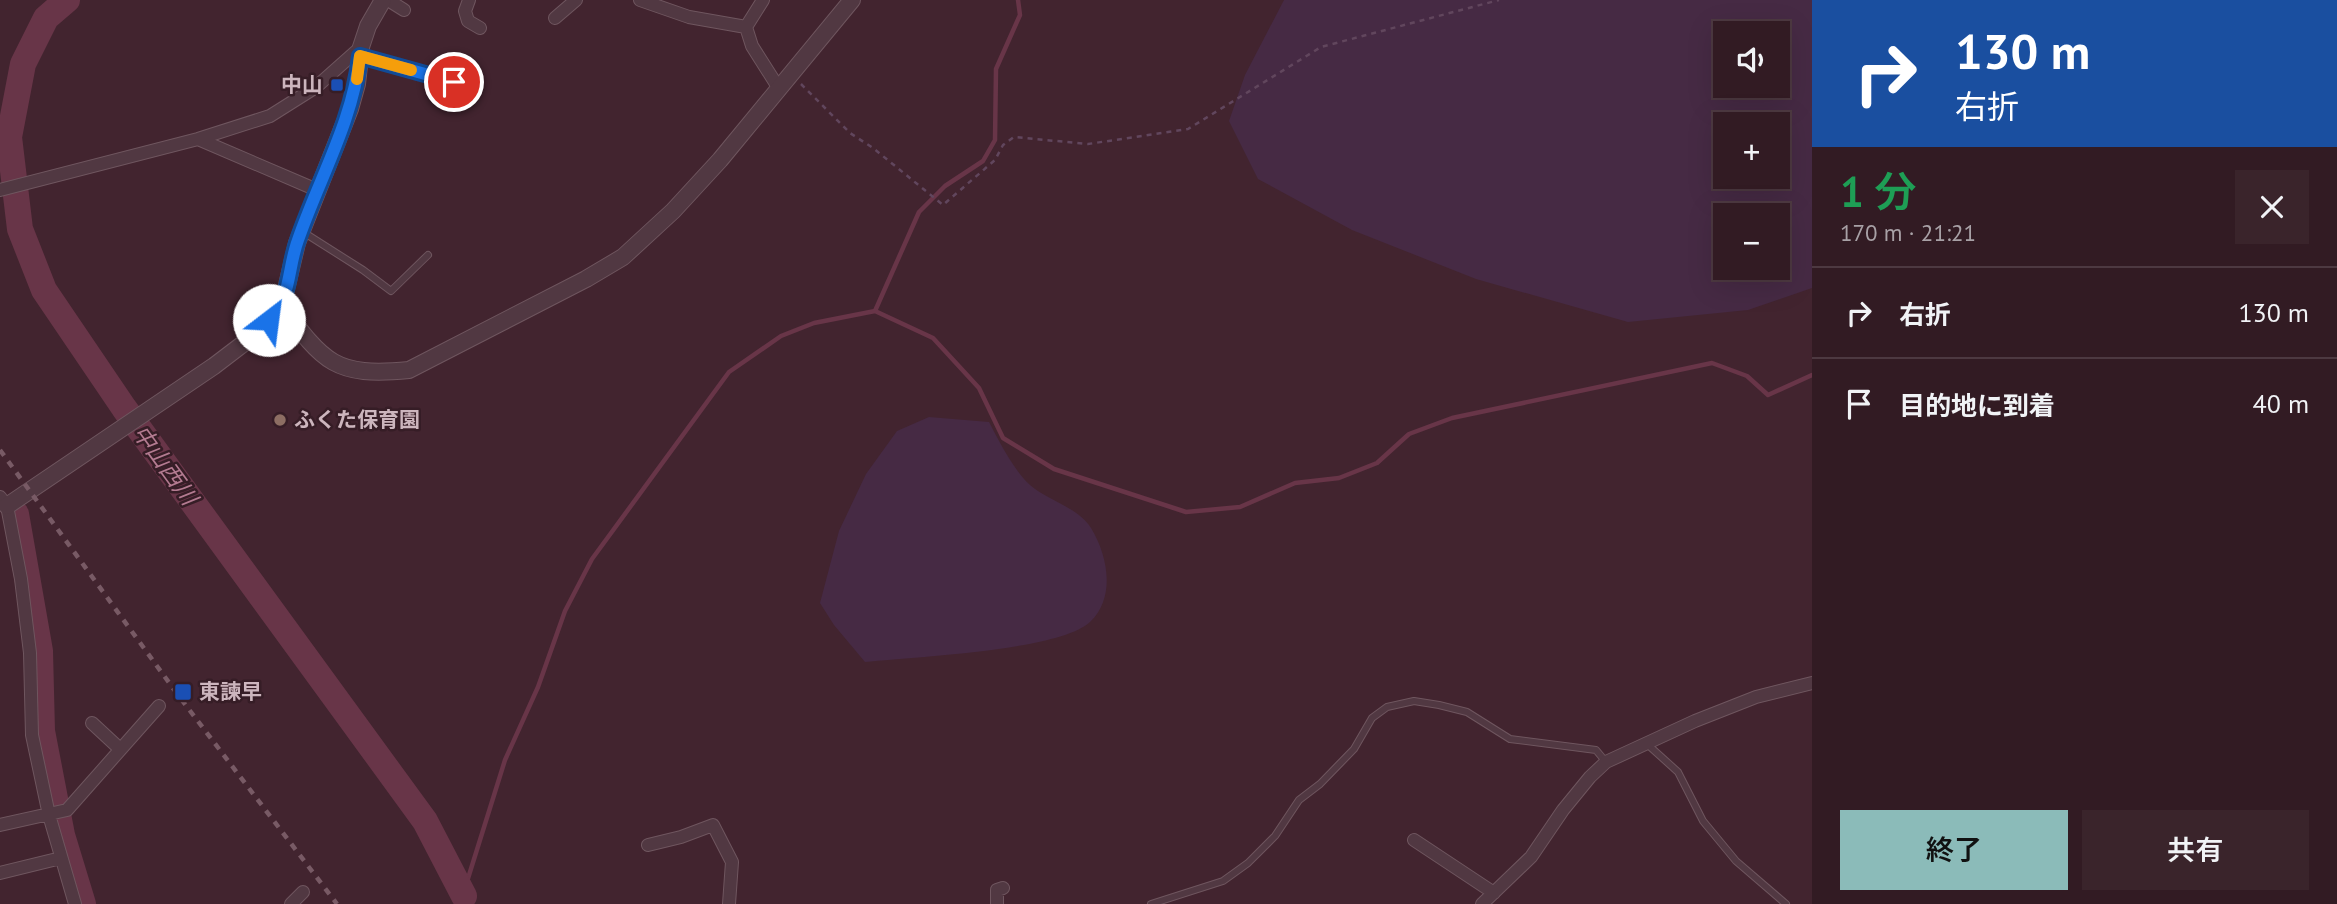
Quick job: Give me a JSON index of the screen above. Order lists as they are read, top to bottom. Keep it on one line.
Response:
{"water":["中山西川"],"places":{"transit":["中山","東諫早"],"other":["ふくた保育園"]},"page":{"turn":["130 m","右折"],"map_buttons":["+","−"],"heading":["1 分","170 m · 21:21"],"list":[{"name":"右折","value":"130 m"},{"name":"目的地に到着","value":"40 m"}],"buttons":["終了","共有"]}}
